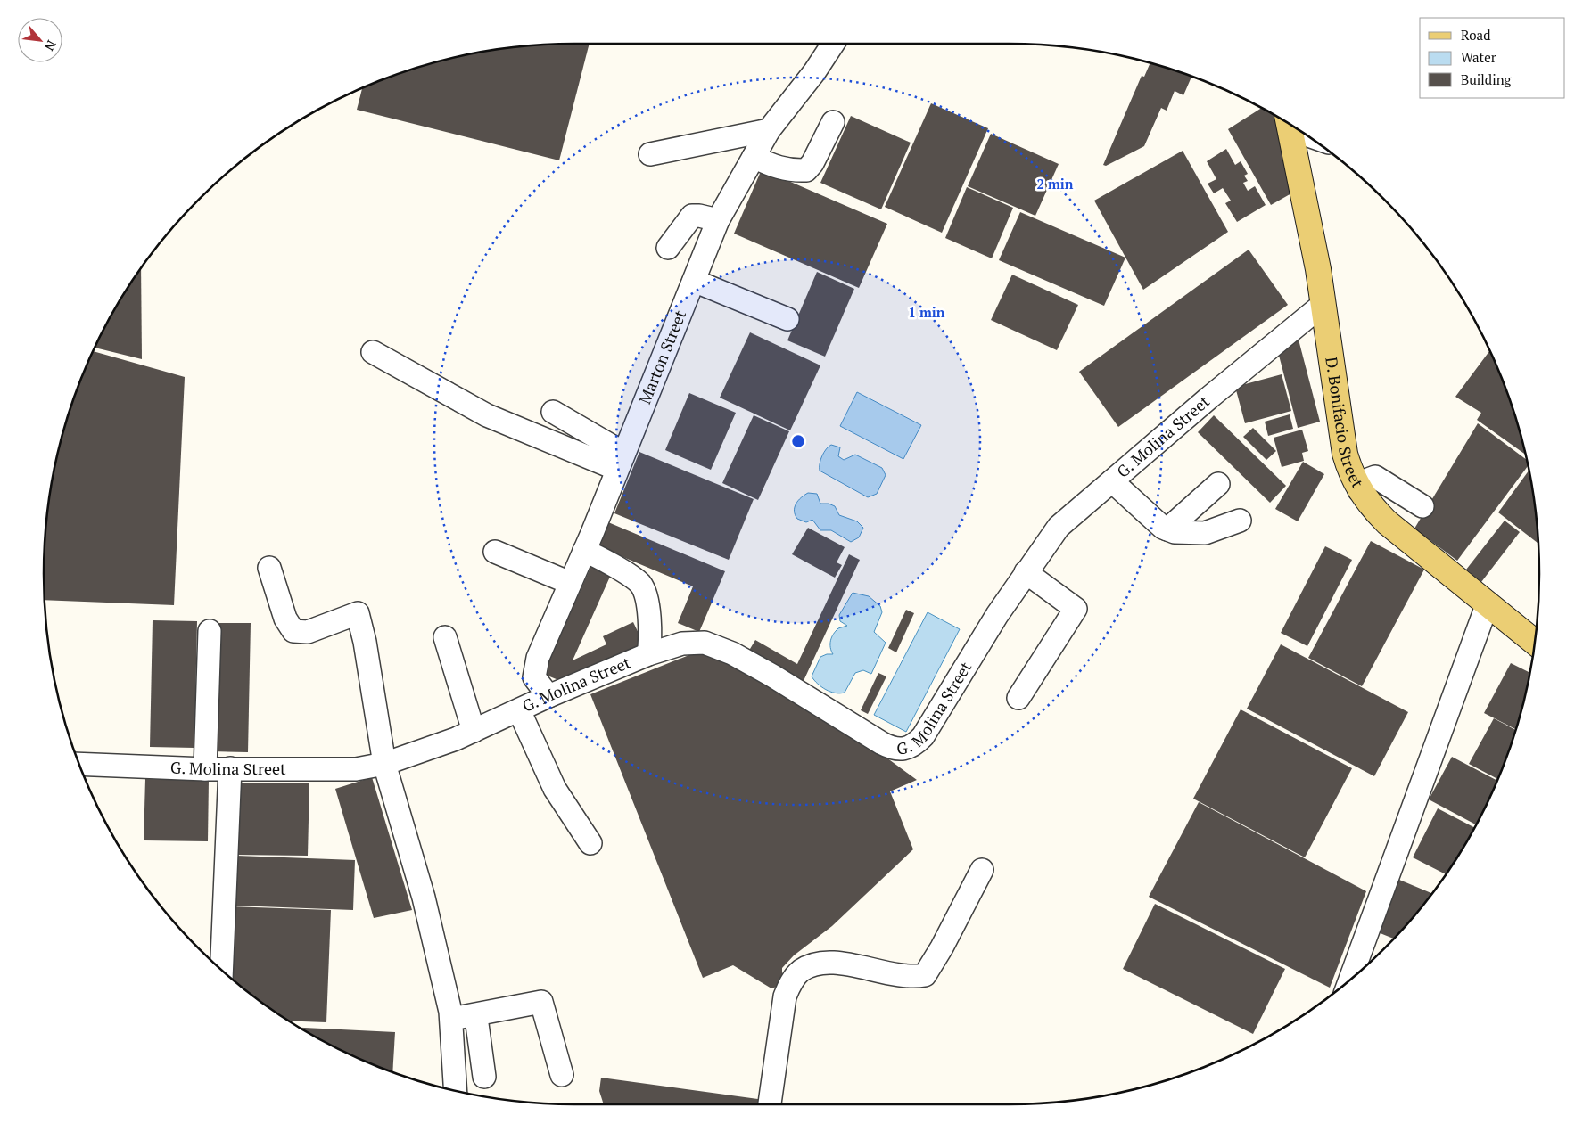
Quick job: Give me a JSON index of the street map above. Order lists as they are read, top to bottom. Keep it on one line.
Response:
{"streets":{"main road":["D. Bonifacio Street"],"street":["Marton Street","G. Molina Street"]},"crossings":[["Marton Street","G. Molina Street"],["D. Bonifacio Street","G. Molina Street"]],"legend":["Road","Water","Building"],"north":"bottom right","rings":["2 min","1 min"]}
